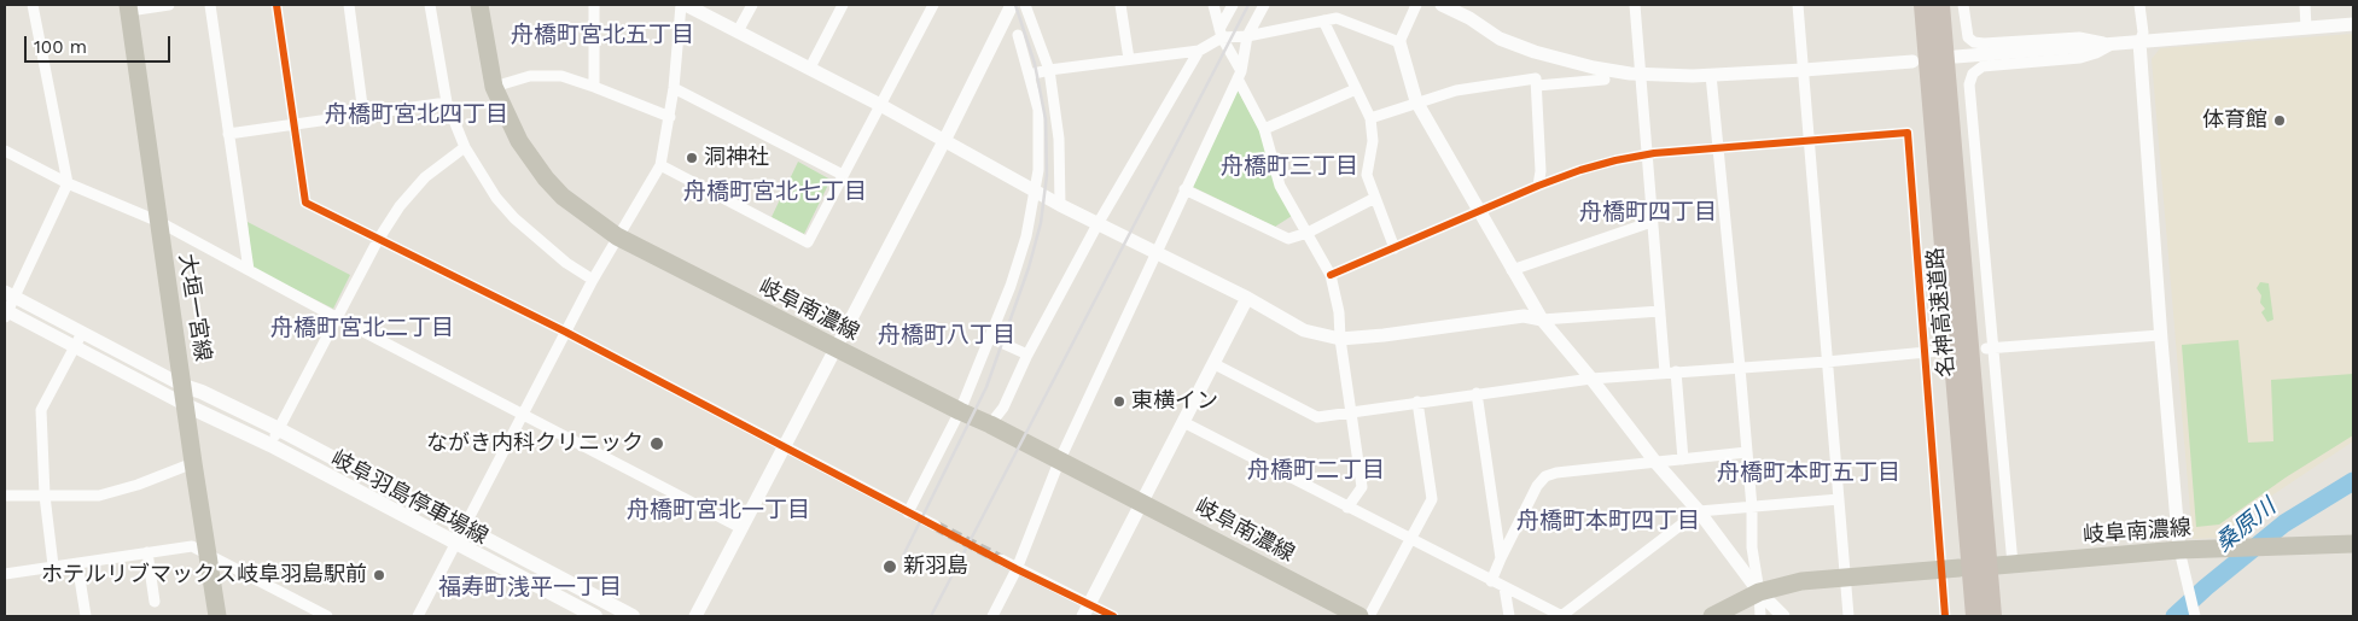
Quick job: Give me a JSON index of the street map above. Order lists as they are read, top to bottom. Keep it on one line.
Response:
{"streets":{"highway":["名神高速道路"],"main road":["大垣一宮線","岐阜南濃線","岐阜羽島停車場線"]},"crossings":[["大垣一宮線","岐阜羽島停車場線"]],"districts":["舟橋町宮北五丁目","舟橋町宮北四丁目","舟橋町三丁目","舟橋町宮北七丁目","舟橋町四丁目","舟橋町宮北二丁目","舟橋町八丁目","舟橋町二丁目","舟橋町本町五丁目","舟橋町宮北一丁目","舟橋町本町四丁目","福寿町浅平一丁目"],"water":["桑原川"],"places":["体育館","洞神社","東横イン","ながき内科クリニック","新羽島","ホテルリブマックス岐阜羽島駅前"],"scale_bar":"100 m"}
